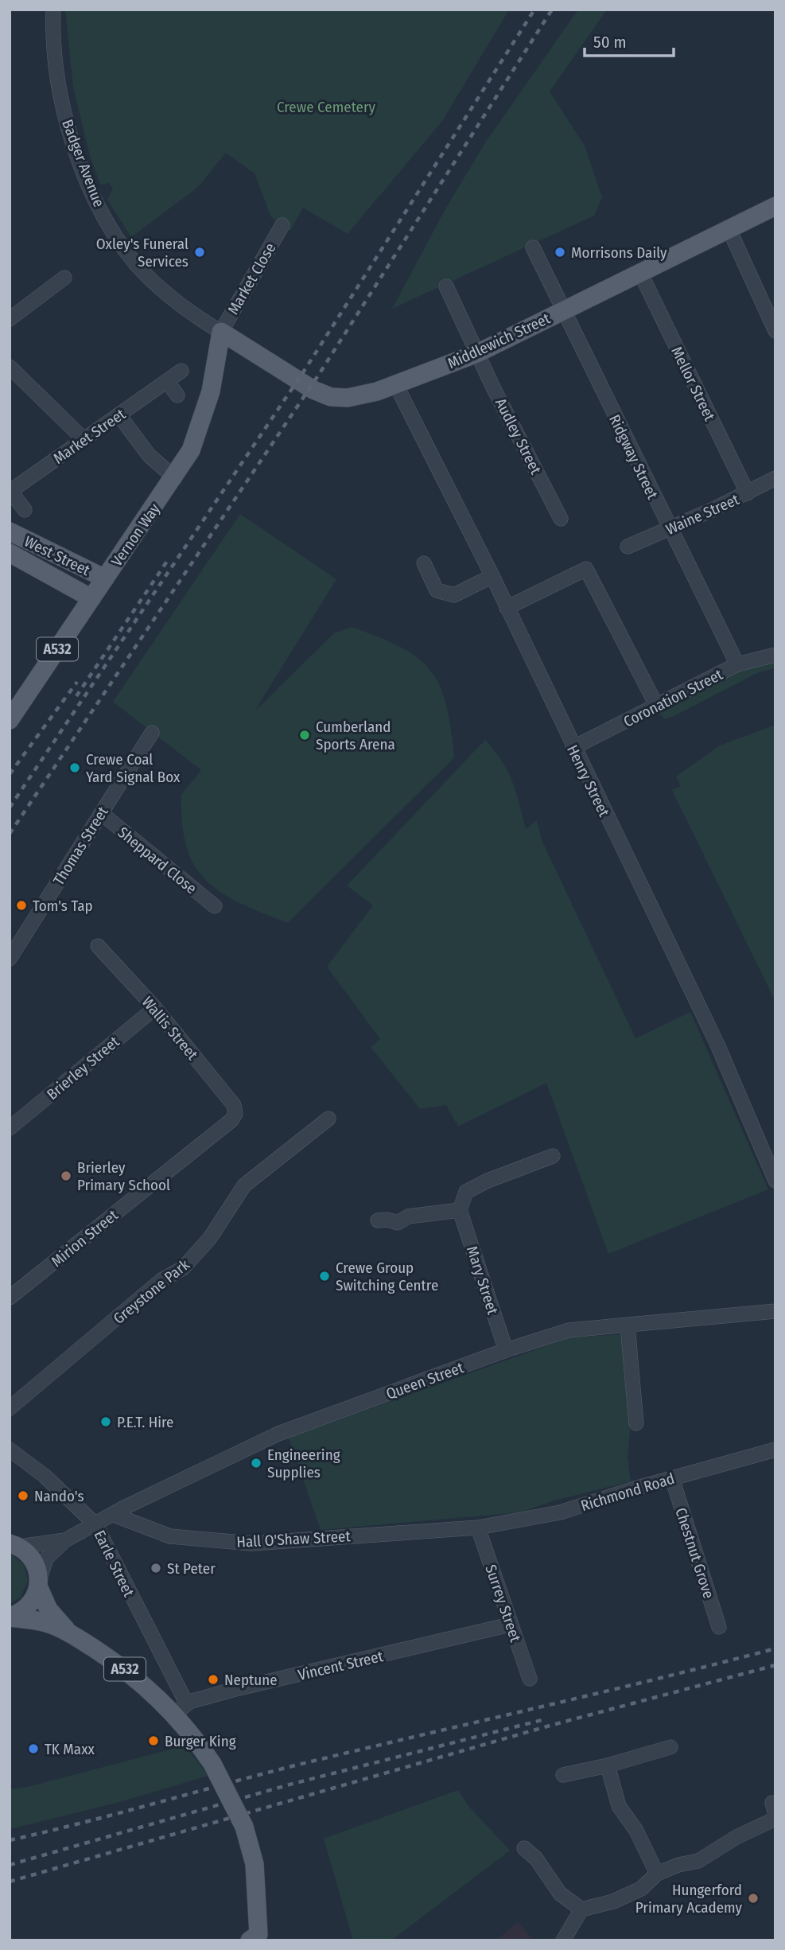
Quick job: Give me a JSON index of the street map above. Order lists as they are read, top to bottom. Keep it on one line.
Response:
{"streets":{"main road":["Middlewich Street","Vernon Way","West Street","A532","Earle Street"],"street":["Badger Avenue","Market Close","Mellor Street","Market Street","Audley Street","Ridgway Street","Waine Street","Coronation Street","Henry Street","Thomas Street","Sheppard Close","Wallis Street","Brierley Street","Mirion Street","Mary Street","Greystone Park","Queen Street","Richmond Road","Hall O'Shaw Street","Chestnut Grove","Surrey Street","Vincent Street"]},"crossings":[["Badger Avenue","Market Close"],["Badger Avenue","Middlewich Street"],["Badger Avenue","Vernon Way"],["Market Close","Middlewich Street"],["Market Close","Vernon Way"],["Middlewich Street","Mellor Street"],["Middlewich Street","Audley Street"],["Middlewich Street","Ridgway Street"],["Middlewich Street","Vernon Way"],["Middlewich Street","Henry Street"],["Mellor Street","Waine Street"],["Ridgway Street","Waine Street"],["Ridgway Street","Coronation Street"],["Vernon Way","West Street"],["Coronation Street","Henry Street"],["Thomas Street","Sheppard Close"],["Wallis Street","Brierley Street"],["Wallis Street","Mirion Street"],["Mary Street","Queen Street"],["Queen Street","Hall O'Shaw Street"],["Queen Street","Earle Street"],["Richmond Road","Hall O'Shaw Street"],["Richmond Road","Chestnut Grove"],["Richmond Road","Surrey Street"],["Hall O'Shaw Street","Surrey Street"],["Earle Street","Vincent Street"],["Surrey Street","Vincent Street"]],"parks":["Crewe Cemetery"],"places":["Oxley's Funeral Services","Morrisons Daily","Cumberland Sports Arena","Crewe Coal Yard Signal Box","Tom's Tap","Brierley Primary School","Crewe Group Switching Centre","P.E.T. Hire","Engineering Supplies","Nando's","St Peter","Neptune","Burger King","TK Maxx","Hungerford Primary Academy"],"scale_bar":"50 m"}
